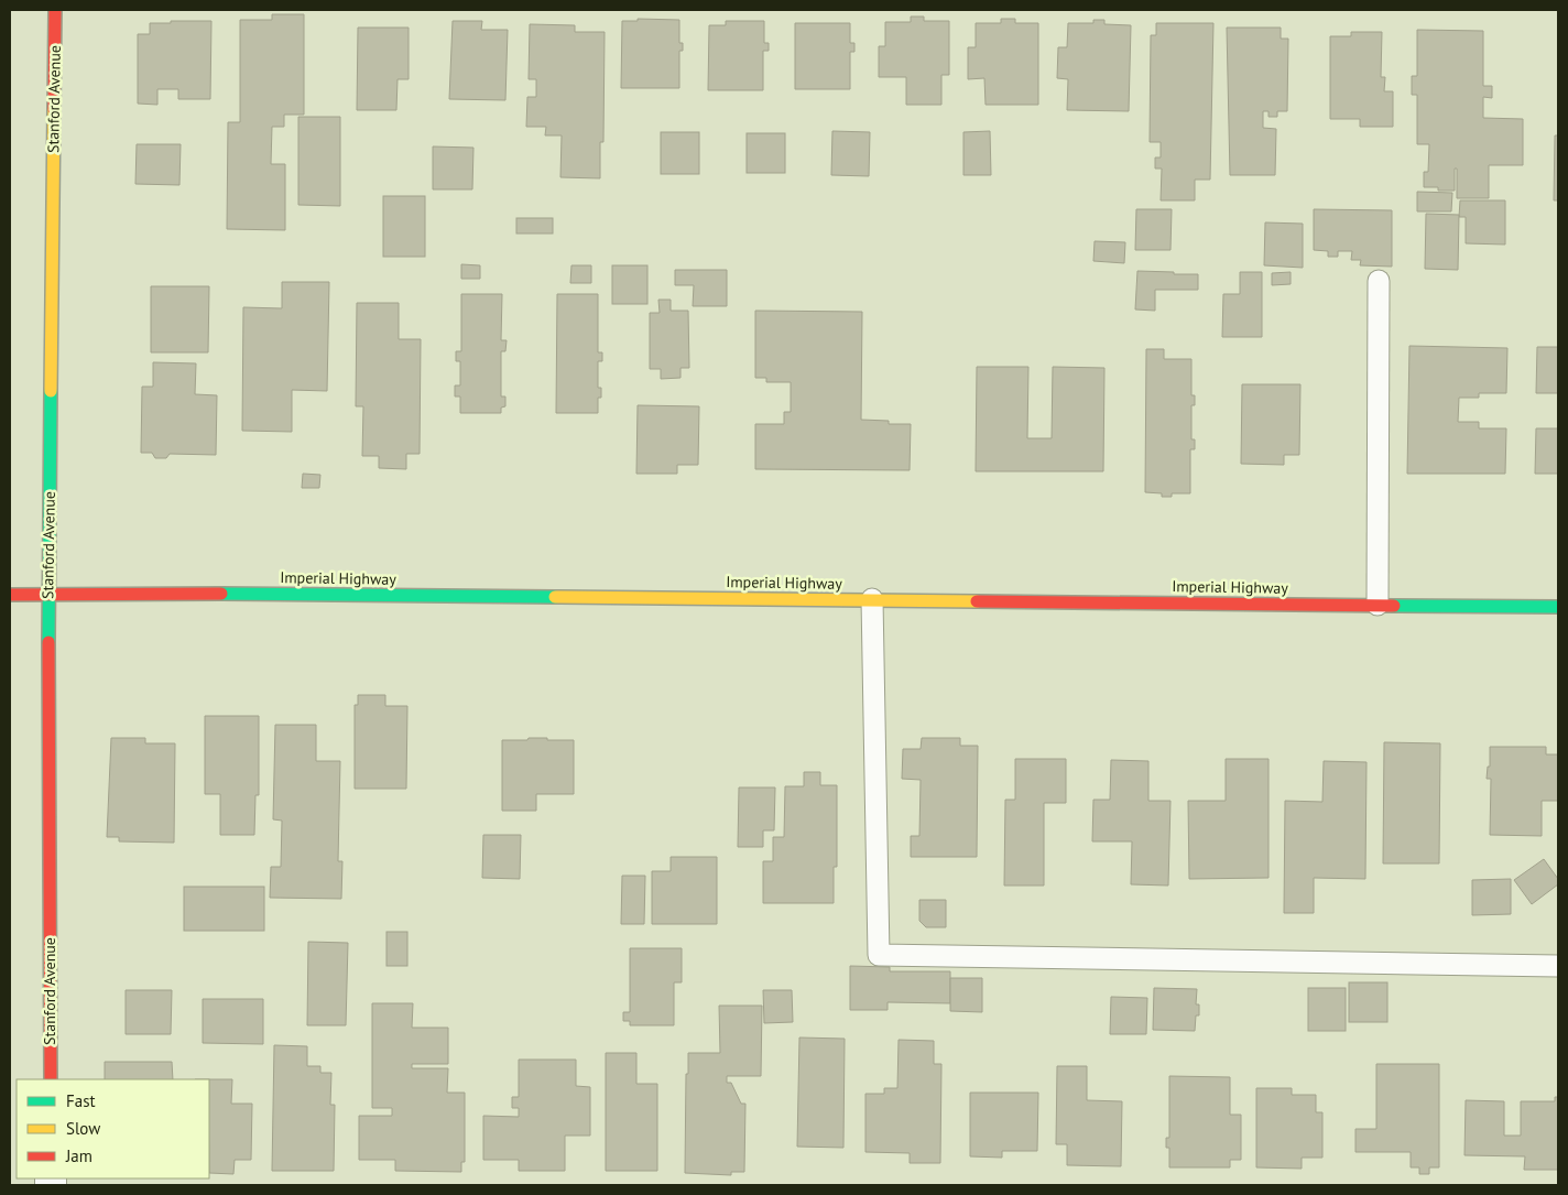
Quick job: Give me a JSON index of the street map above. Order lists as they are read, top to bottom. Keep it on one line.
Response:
{"streets":{"main road":["Stanford Avenue","Imperial Highway"]},"crossings":[["Stanford Avenue","Imperial Highway"]],"legend":["Fast","Slow","Jam"]}
